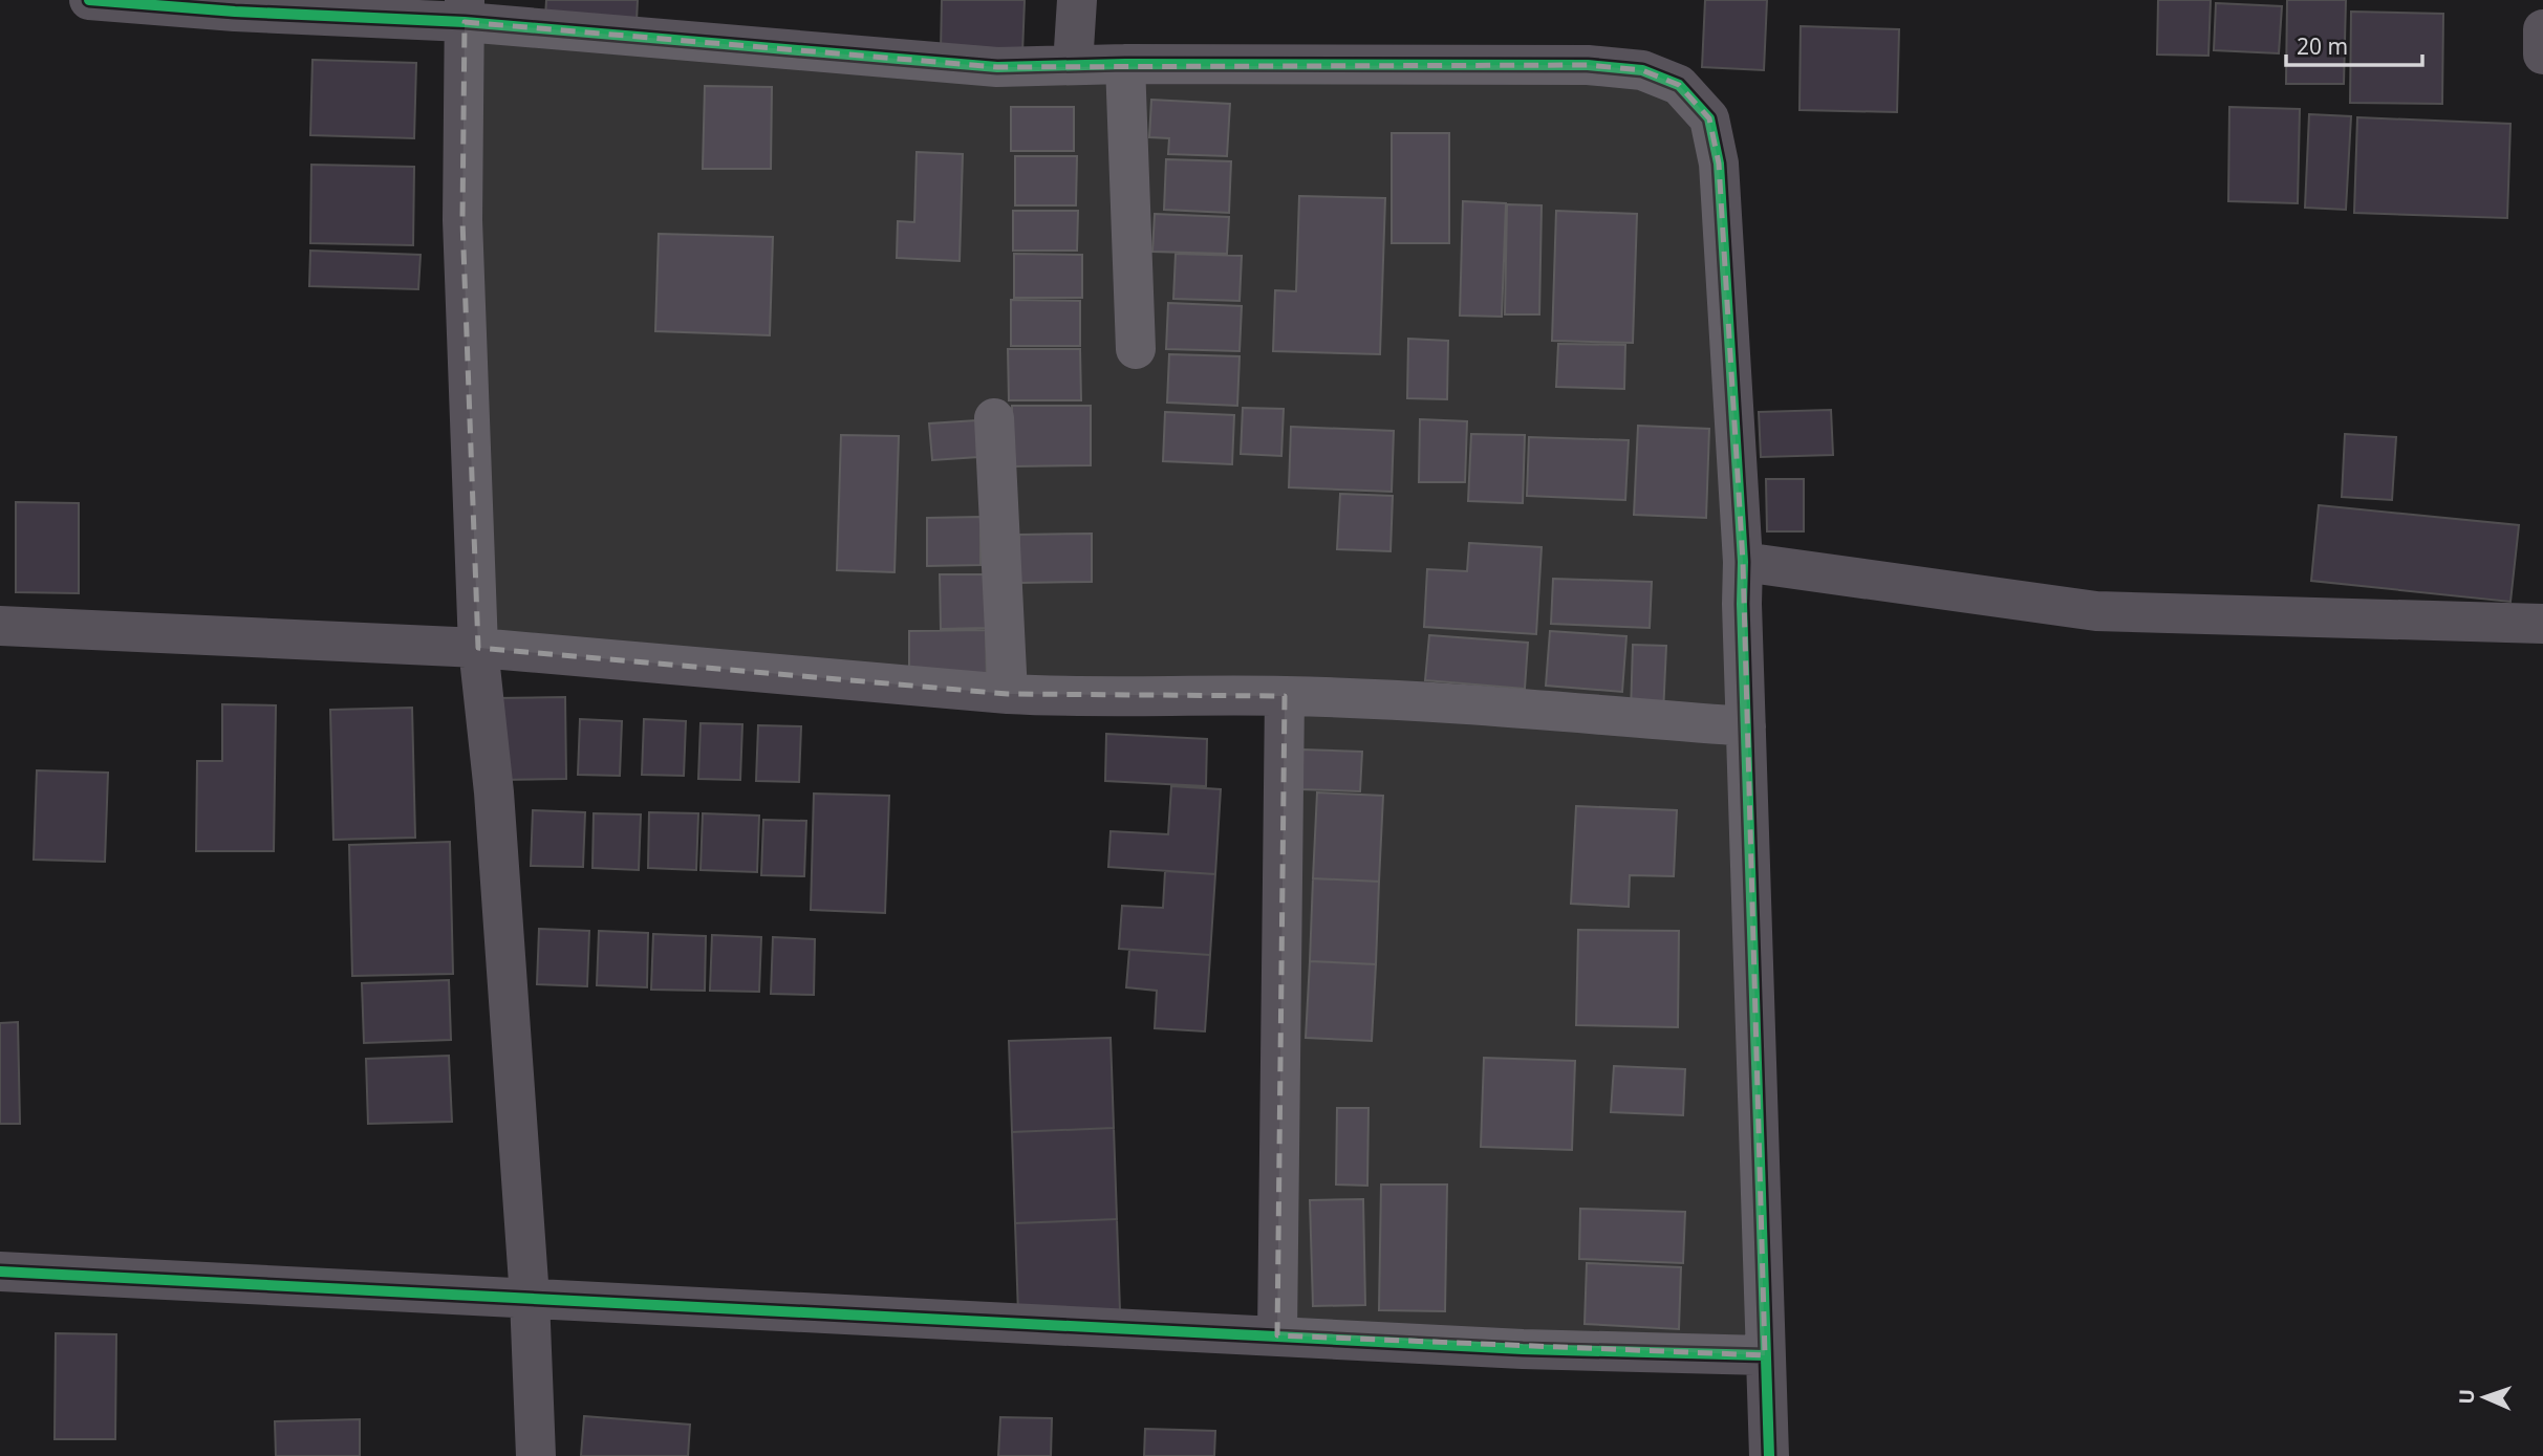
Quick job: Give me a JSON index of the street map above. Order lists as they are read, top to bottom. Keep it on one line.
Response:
{"scale_bar":"20 m","north":"left"}
